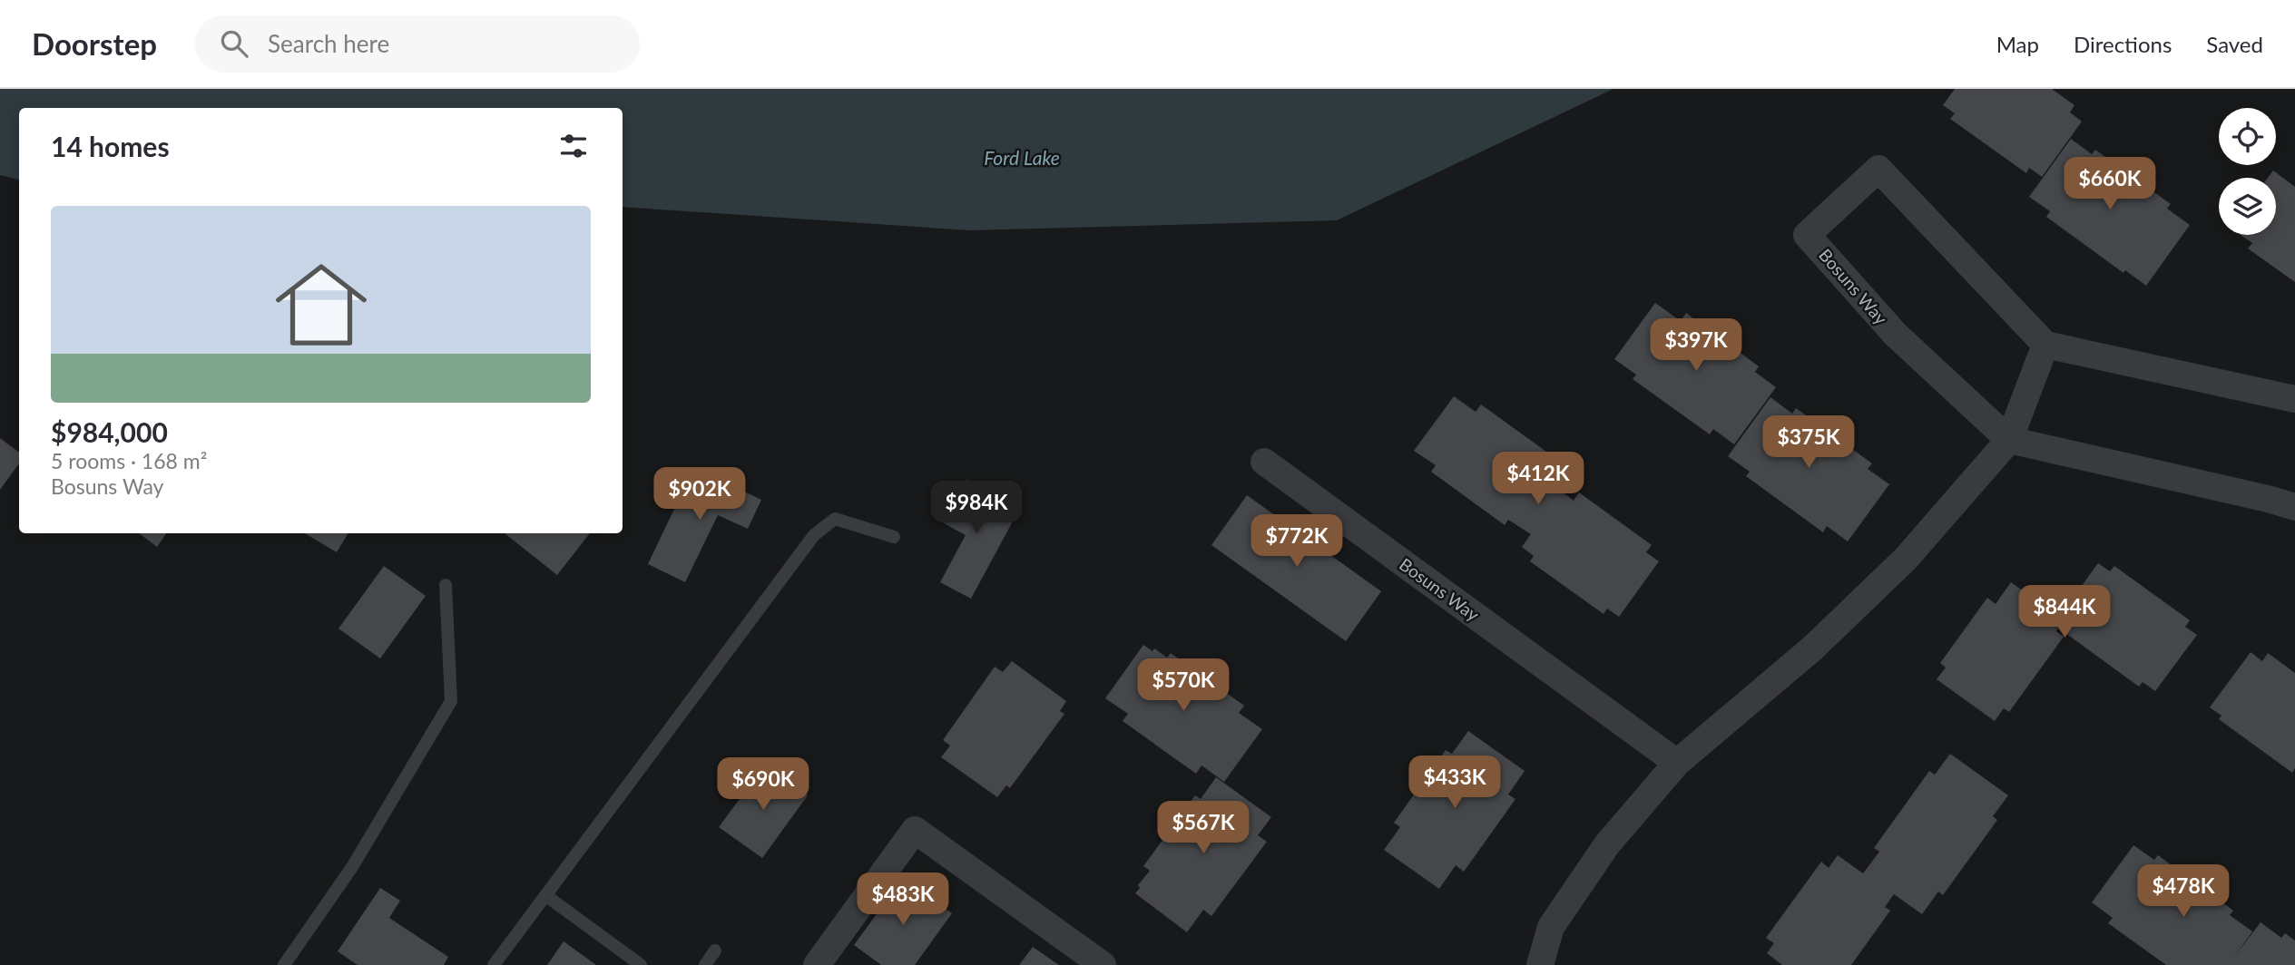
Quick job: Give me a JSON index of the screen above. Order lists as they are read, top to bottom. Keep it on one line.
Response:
{"streets":{"street":["Bosuns Way"]},"water":["Ford Lake"],"page":{"header":"Doorstep","search":"Search here","nav":["Map","Directions","Saved"],"heading":"14 homes","price":["$660K","$397K","$375K","$412K","$902K","$984K","$772K","$844K","$570K","$433K","$690K","$567K","$478K","$483K"],"list":[{"name":"$984,000","note":"5 rooms · 168 m² · Bosuns Way"}]}}
